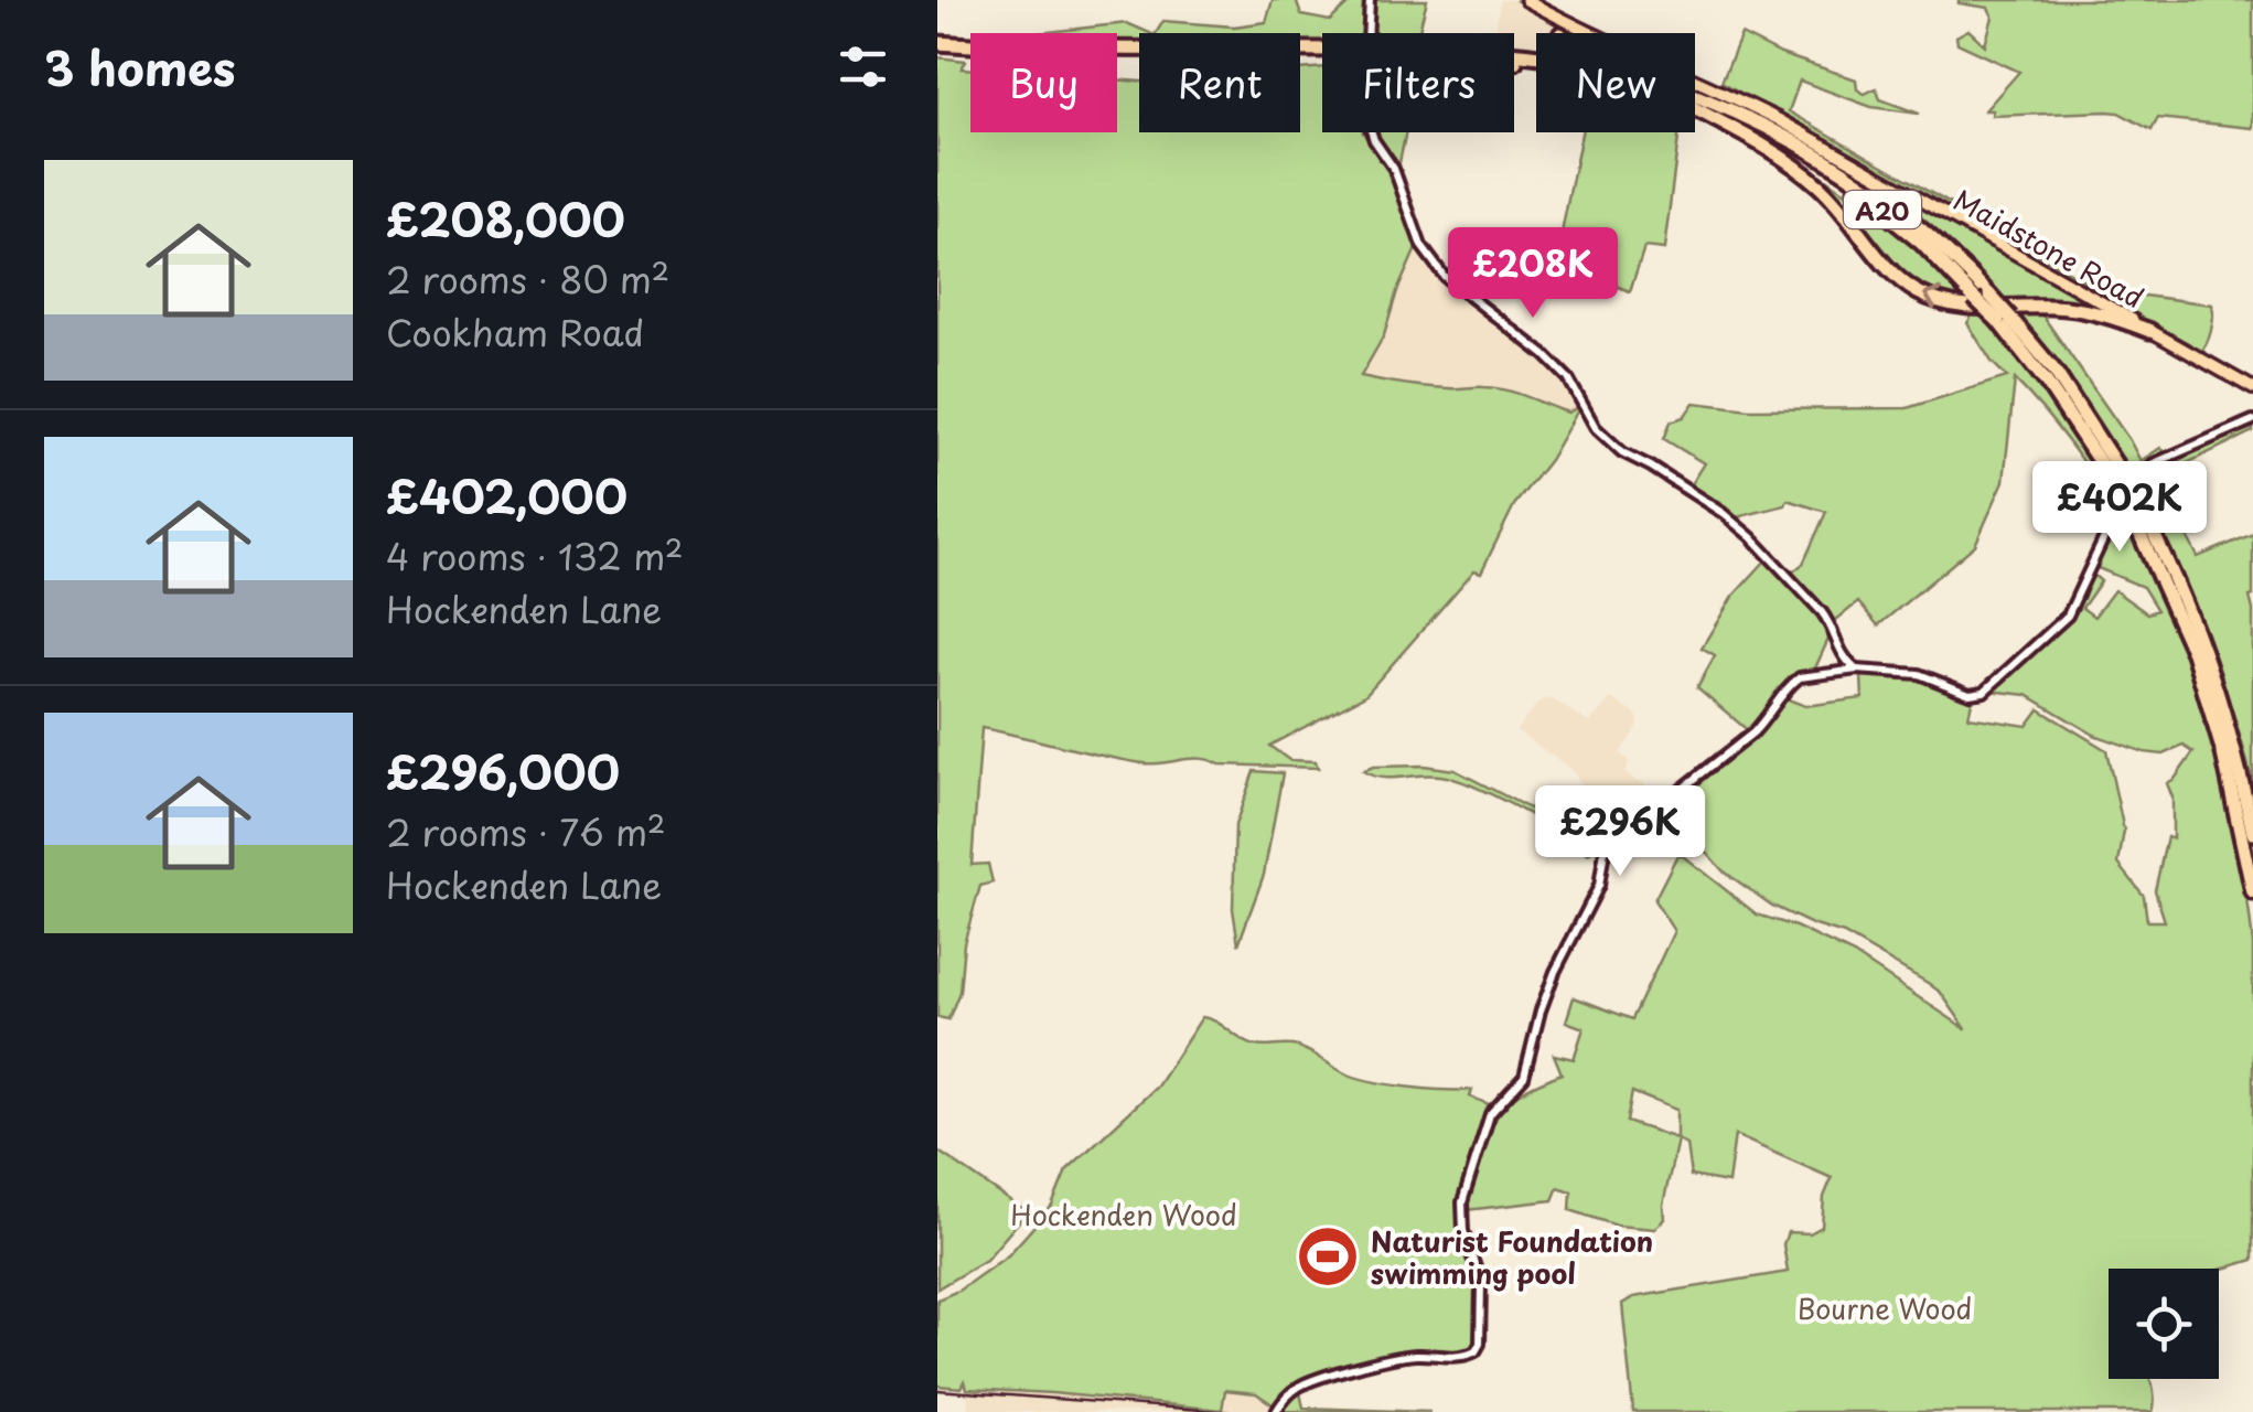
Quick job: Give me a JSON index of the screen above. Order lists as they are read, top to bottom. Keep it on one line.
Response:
{"streets":{"highway":["A20"],"main road":["Maidstone Road"]},"crossings":[["A20","Maidstone Road"]],"parks":["Hockenden Wood","Bourne Wood"],"places":{"sports":["Naturist Foundation swimming pool"]},"page":{"heading":"3 homes","chip":["Buy","Rent","Filters","New"],"list":[{"name":"£208,000","note":"2 rooms · 80 m² · Cookham Road"},{"name":"£402,000","note":"4 rooms · 132 m² · Hockenden Lane"},{"name":"£296,000","note":"2 rooms · 76 m² · Hockenden Lane"}],"price":["£208K","£402K","£296K"]}}
